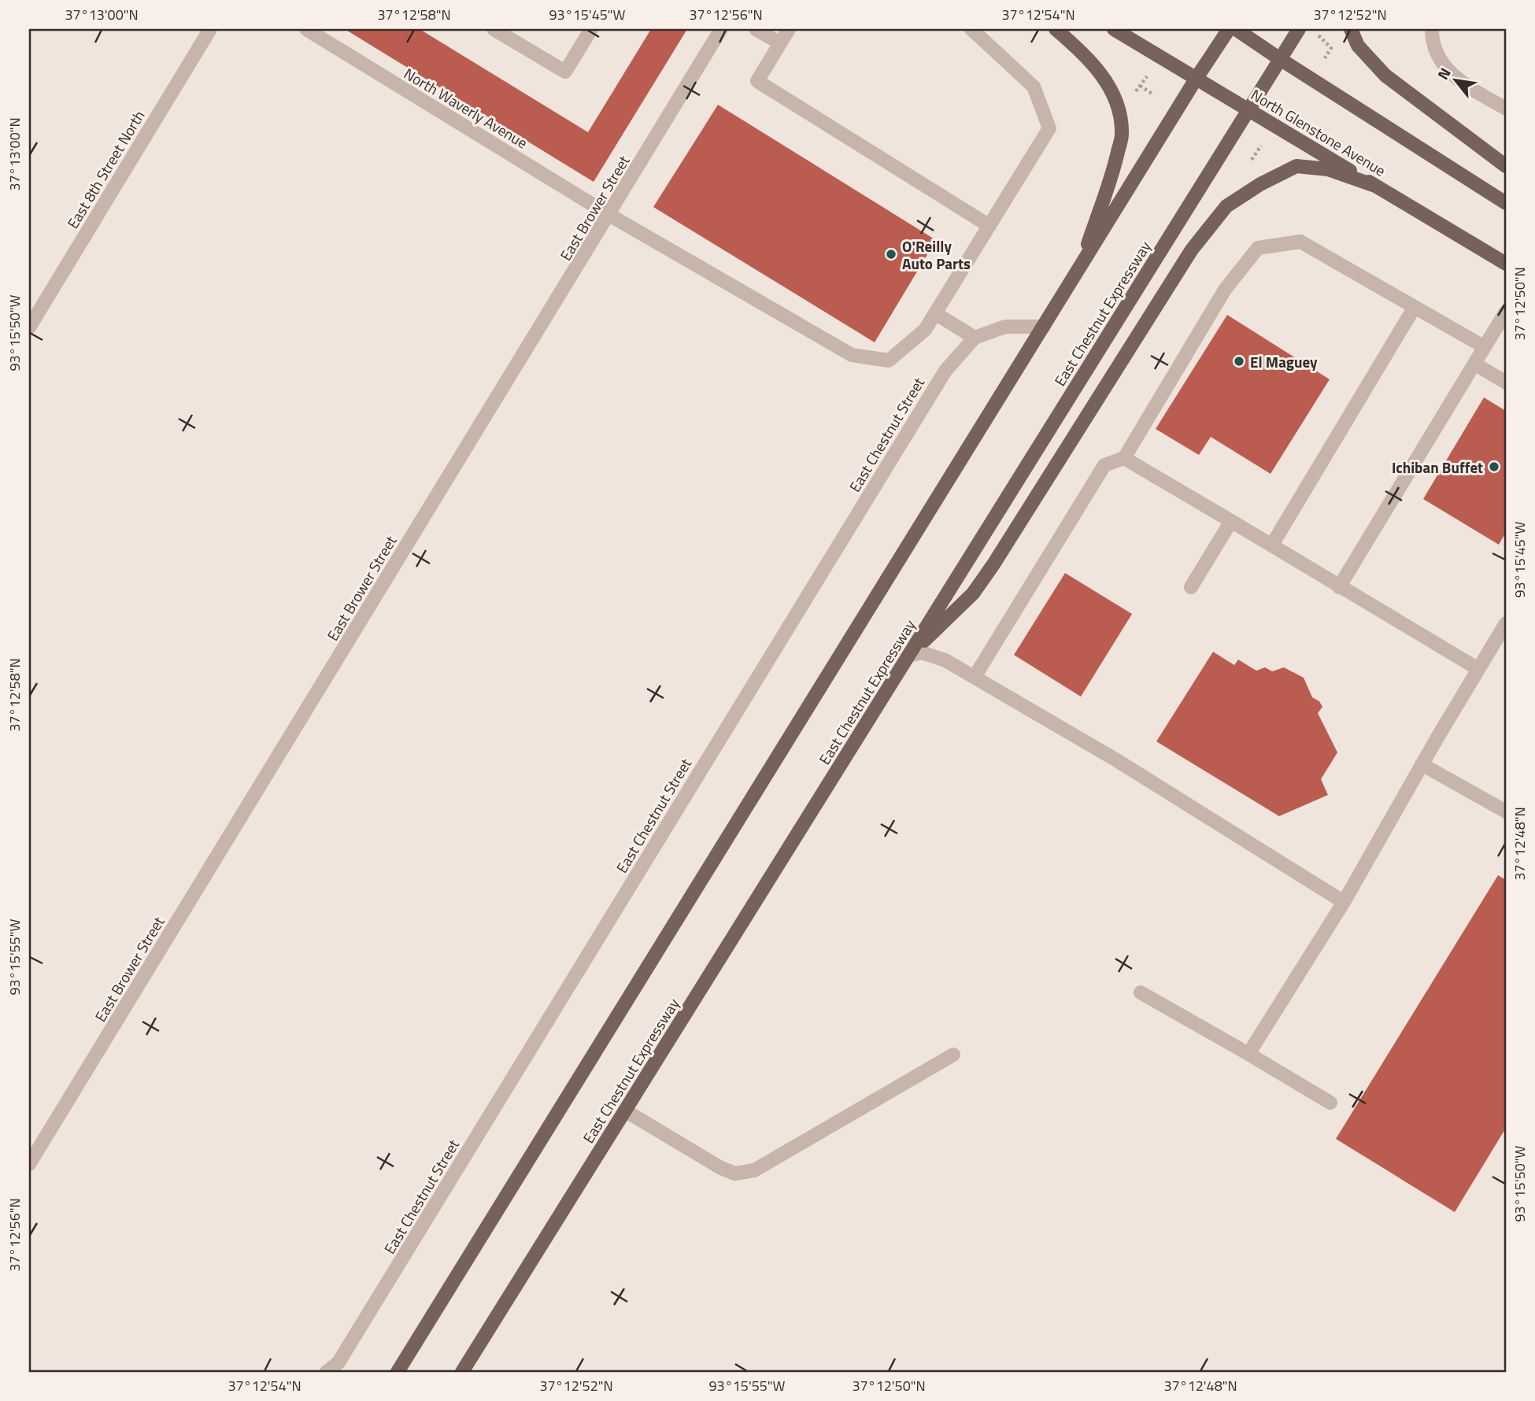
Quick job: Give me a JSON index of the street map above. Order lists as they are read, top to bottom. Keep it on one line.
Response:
{"streets":{"main road":["North Glenstone Avenue","East Chestnut Expressway"],"street":["North Waverly Avenue","East 8th Street North","East Brower Street","East Chestnut Street"]},"crossings":[["North Waverly Avenue","East Brower Street"],["North Glenstone Avenue","East Chestnut Expressway"]],"places":["O'Reilly Auto Parts","El Maguey","Ichiban Buffet"],"north":"top left","coordinates":["37°13'00\"N","37°12'58\"N","93°15'45\"W","37°12'56\"N","37°12'54\"N","37°12'52\"N","37°12'50\"N","93°15'50\"W","37°12'48\"N","93°15'55\"W"]}
